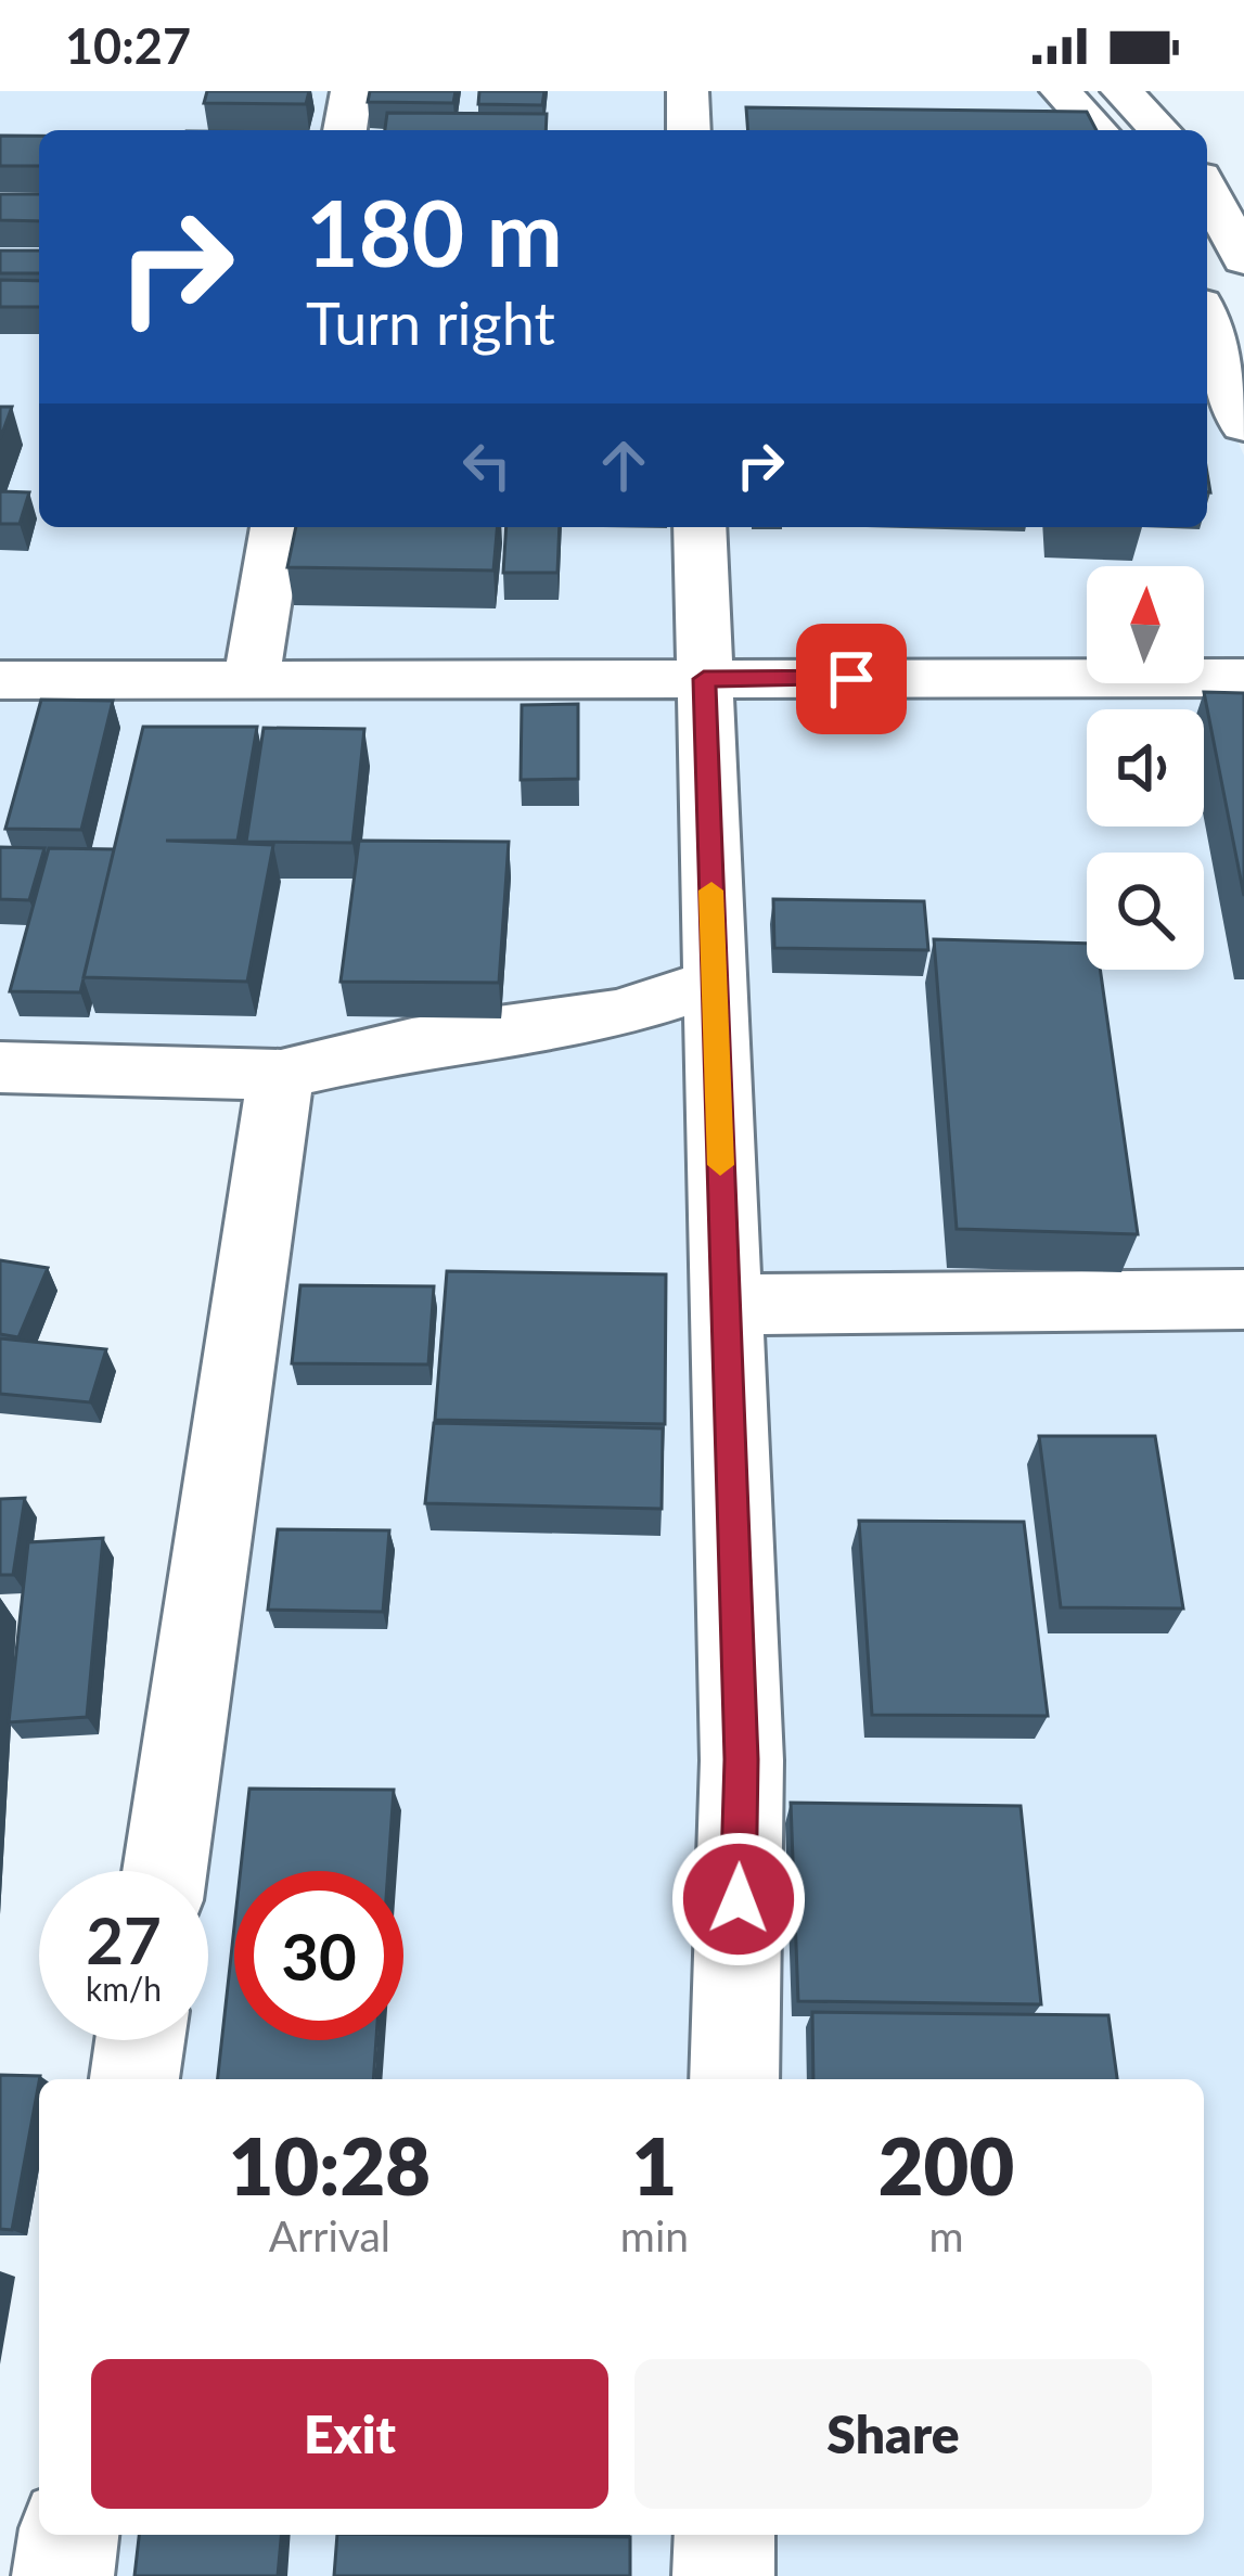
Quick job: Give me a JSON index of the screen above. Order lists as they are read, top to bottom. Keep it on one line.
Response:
{"north":"top","page":{"status":"10:27","turn":["180 m","Turn right"],"speed":"27 km/h","limit":"30","eta":["10:28","Arrival","1","min","200","m"],"buttons":["Exit","Share"]}}
